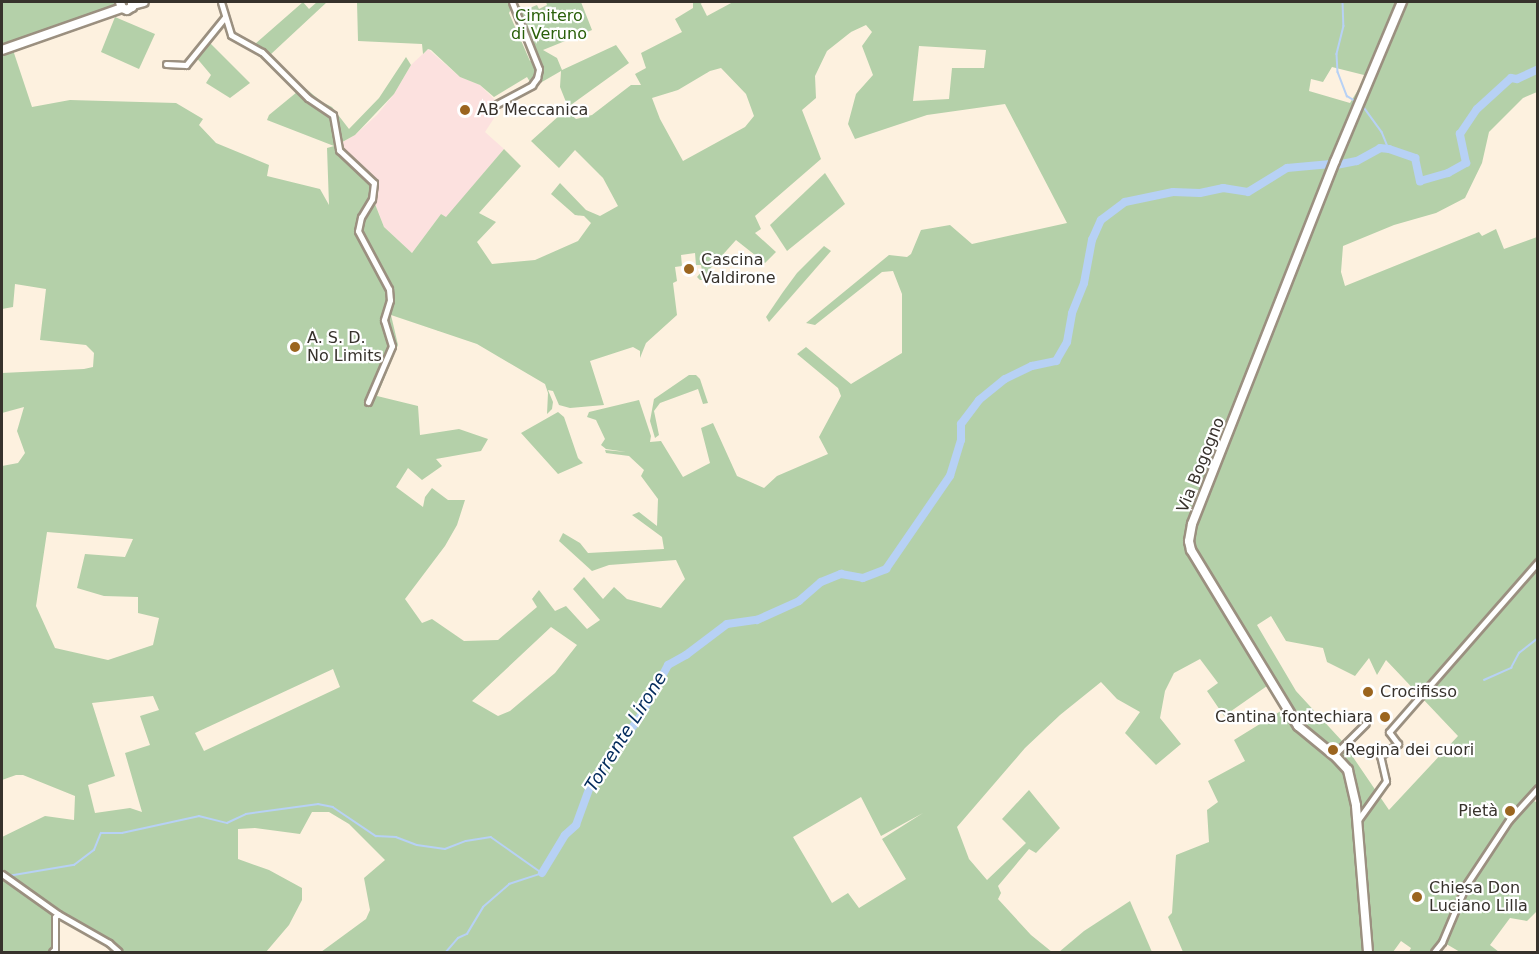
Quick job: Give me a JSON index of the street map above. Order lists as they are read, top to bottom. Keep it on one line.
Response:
{"streets":{"main road":["Via Bogogno"]},"water":["Torrente Lirone"],"parks":["Cimitero di Veruno"],"places":["AB Meccanica","Cascina Valdirone","A. S. D. No Limits","Crocifisso","Cantina fontechiara","Regina dei cuori","Pietà","Chiesa Don Luciano Lilla"]}
